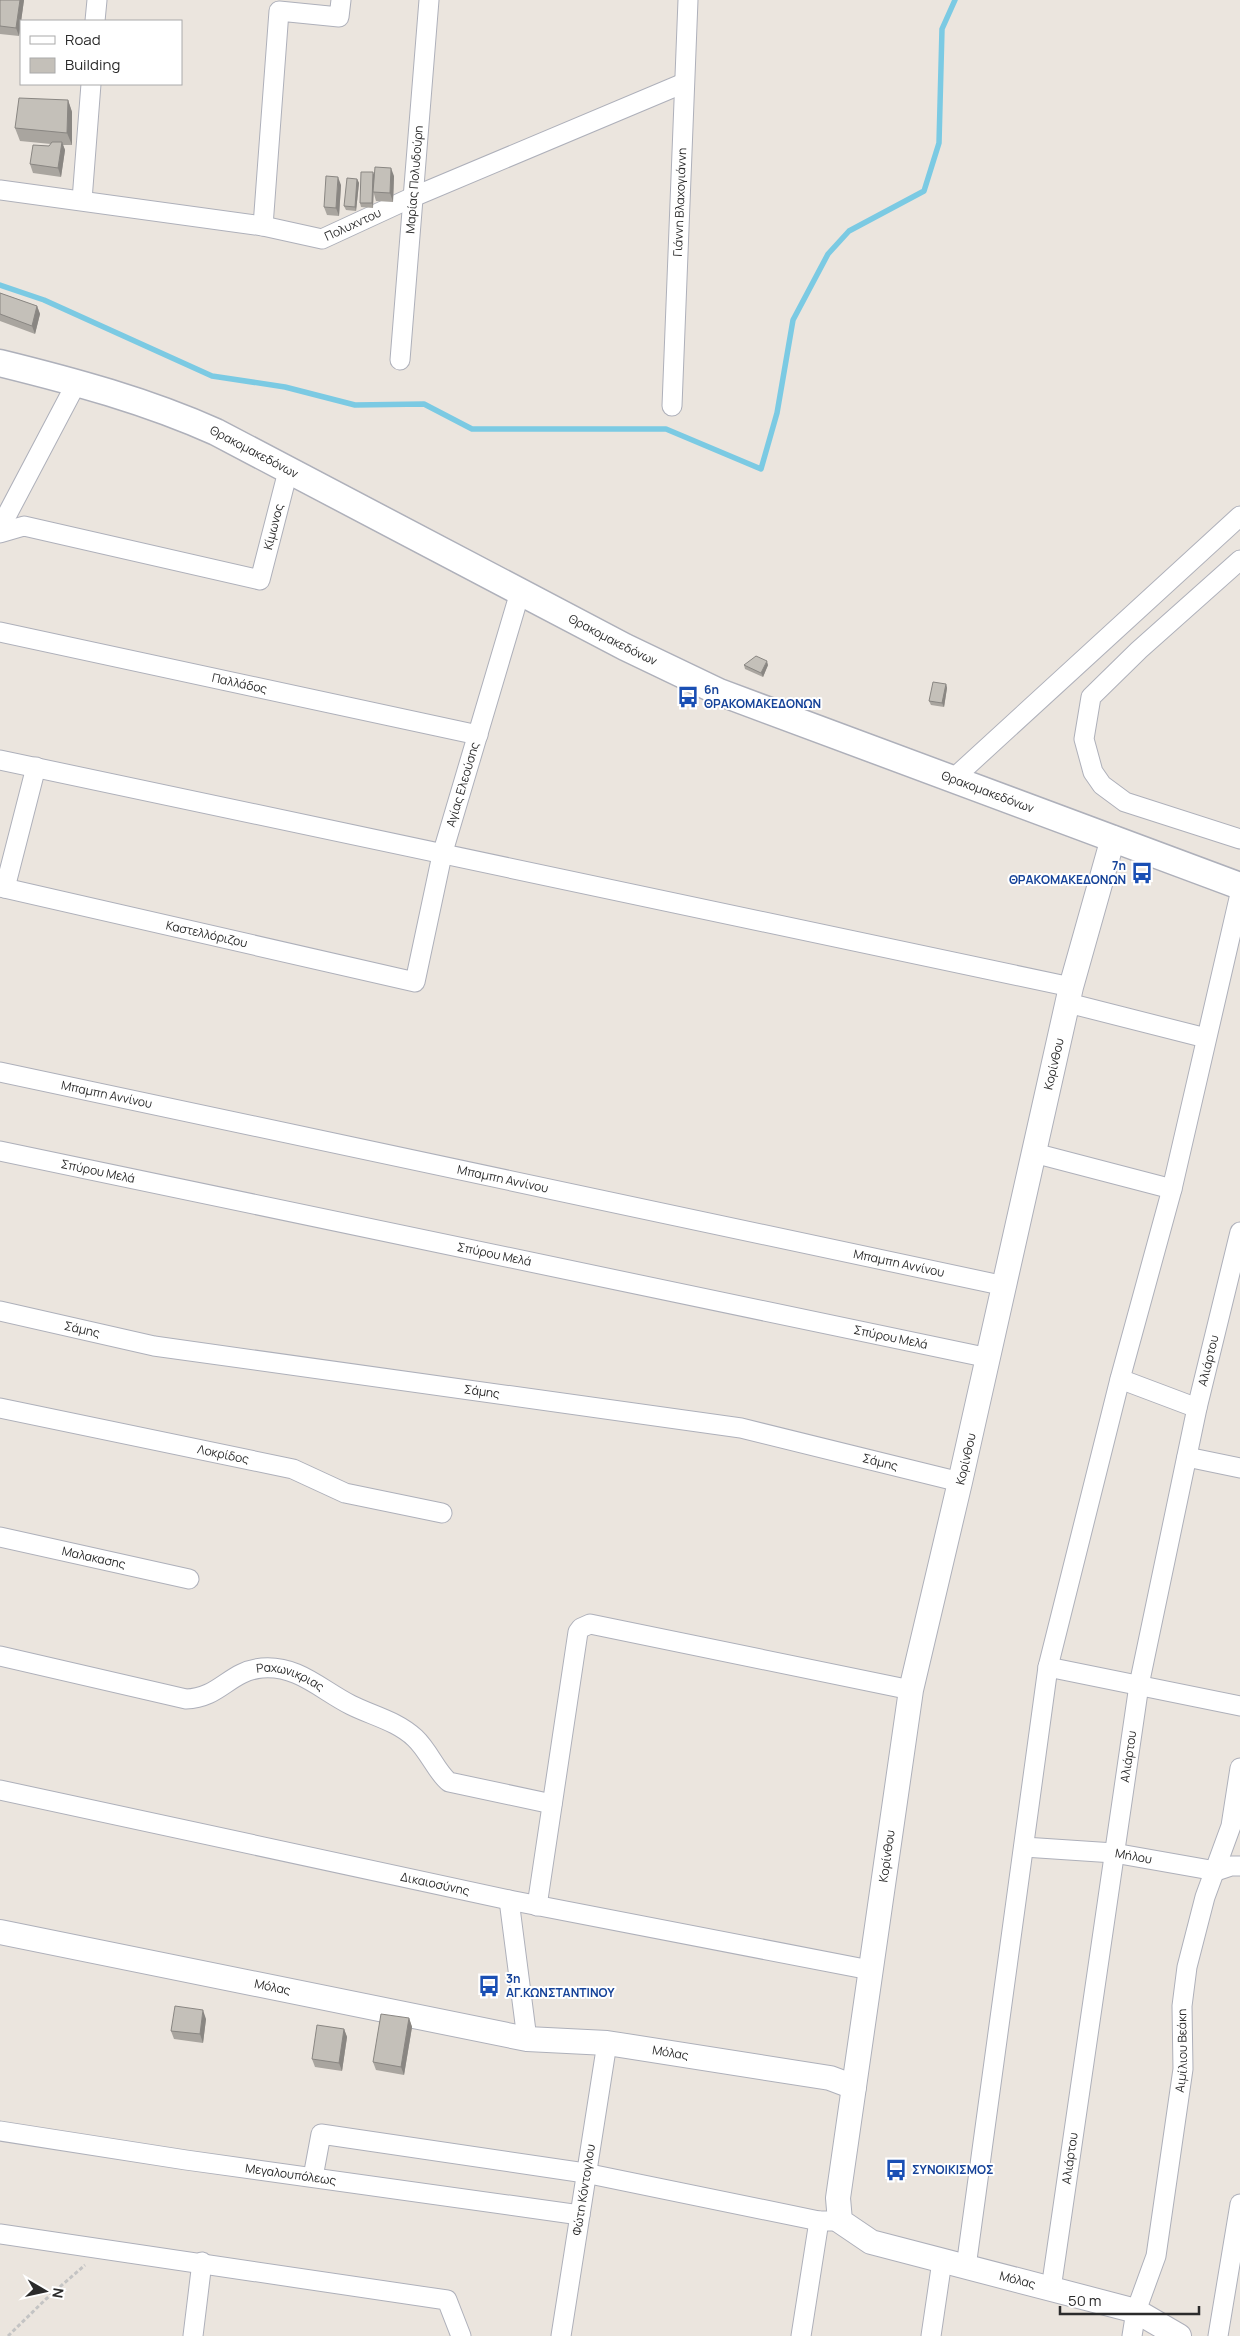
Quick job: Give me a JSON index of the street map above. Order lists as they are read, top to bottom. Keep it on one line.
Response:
{"streets":{"main road":["Θρακομακεδόνων"],"street":["Μαρίας Πολυδούρη","Γιάννη Βλαχογιάννη","Πολυχντου","Κίμωνος","Παλλάδος","Αγίας Ελεούσης","Καστελλόριζου","Κορίνθου","Μπαμπη Αννίνου","Σπύρου Μελά","Σάμης","Αλιάρτου","Λοκρίδος","Μαλακασης","Ραχωνικριας","Μήλου","Δικαιοσύνης","Μόλας","Αιμίλιου Βεάκη","Μεγαλουπόλεως","Φώτη Κόντογλου"]},"crossings":[["Μαρίας Πολυδούρη","Πολυχντου"],["Γιάννη Βλαχογιάννη","Πολυχντου"],["Θρακομακεδόνων","Κίμωνος"],["Θρακομακεδόνων","Αγίας Ελεούσης"],["Θρακομακεδόνων","Κορίνθου"],["Παλλάδος","Αγίας Ελεούσης"],["Αγίας Ελεούσης","Καστελλόριζου"],["Κορίνθου","Μπαμπη Αννίνου"],["Κορίνθου","Σπύρου Μελά"],["Κορίνθου","Σάμης"],["Κορίνθου","Δικαιοσύνης"],["Κορίνθου","Μόλας"],["Αλιάρτου","Μήλου"],["Αλιάρτου","Μόλας"],["Μήλου","Αιμίλιου Βεάκη"],["Μόλας","Αιμίλιου Βεάκη"],["Μόλας","Φώτη Κόντογλου"],["Μεγαλουπόλεως","Φώτη Κόντογλου"]],"places":{"bus stop":["6η ΘΡΑΚΟΜΑΚΕΔΟΝΩΝ","7η ΘΡΑΚΟΜΑΚΕΔΟΝΩΝ","3η ΑΓ.ΚΩΝΣΤΑΝΤΙΝΟΥ","ΣΥΝΟΙΚΙΣΜΟΣ"]},"legend":["Road","Building"],"scale_bar":"50 m","north":"right"}
